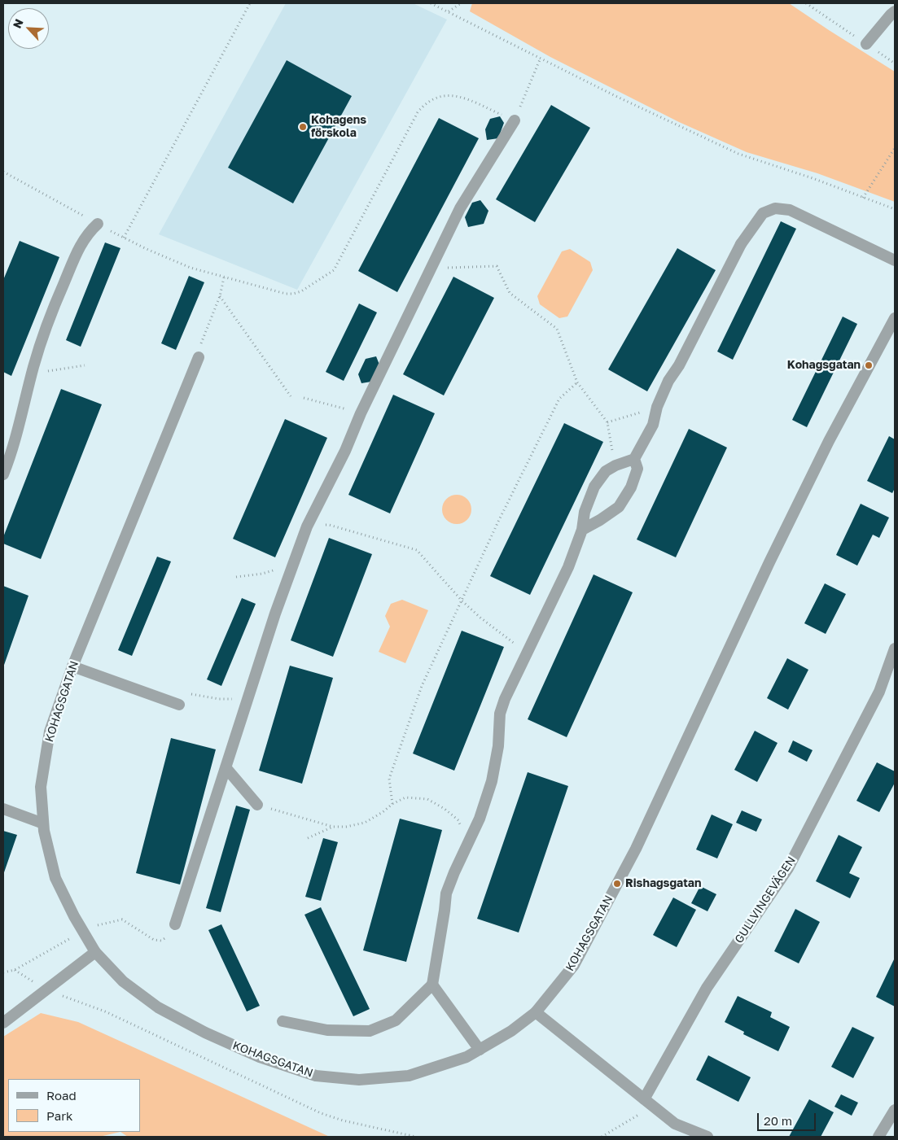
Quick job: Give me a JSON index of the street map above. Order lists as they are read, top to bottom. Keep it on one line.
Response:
{"streets":{"street":["KOHAGSGATAN","GULLVINGEVÄGEN"]},"places":["Kohagens förskola","Kohagsgatan","Rishagsgatan"],"legend":["Road","Park"],"scale_bar":"20 m","north":"top left"}
